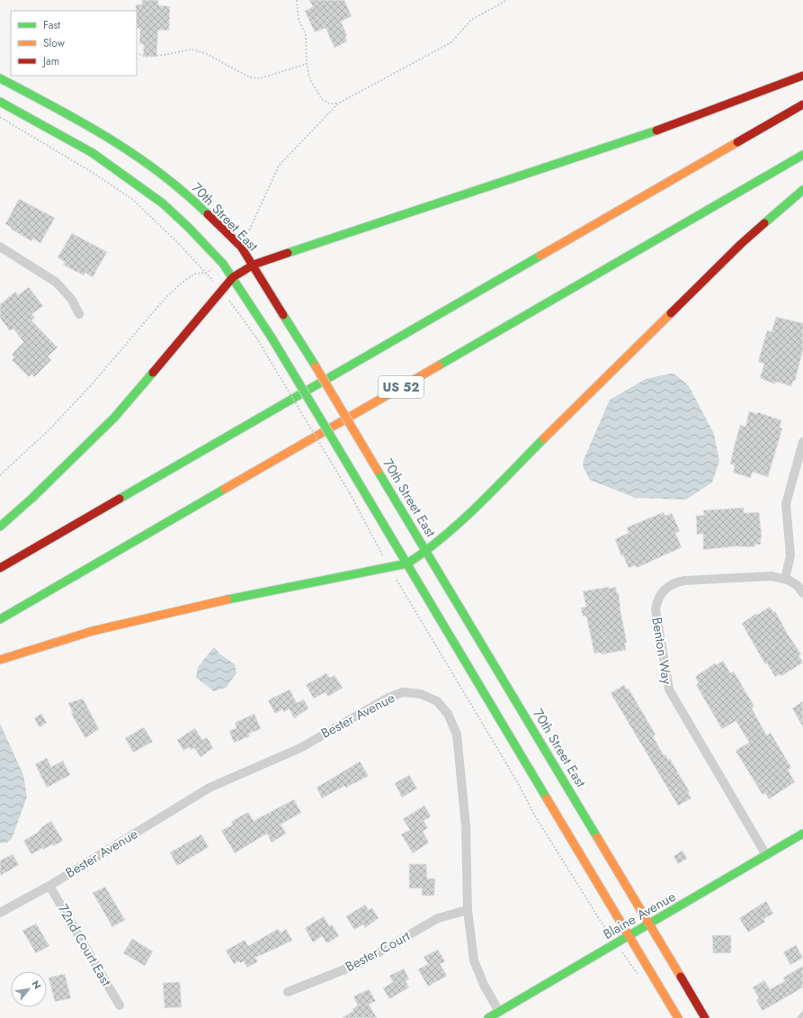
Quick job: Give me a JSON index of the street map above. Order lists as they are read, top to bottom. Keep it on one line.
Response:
{"streets":{"main road":["70th Street East","US 52","Blaine Avenue"],"street":["Benton Way","Bester Avenue","72nd Court East","Bester Court"]},"crossings":[["70th Street East","Blaine Avenue"],["Benton Way","Blaine Avenue"],["Bester Avenue","Blaine Avenue"],["Bester Avenue","72nd Court East"],["Bester Avenue","Bester Court"]],"legend":["Fast","Slow","Jam"],"north":"top right"}
